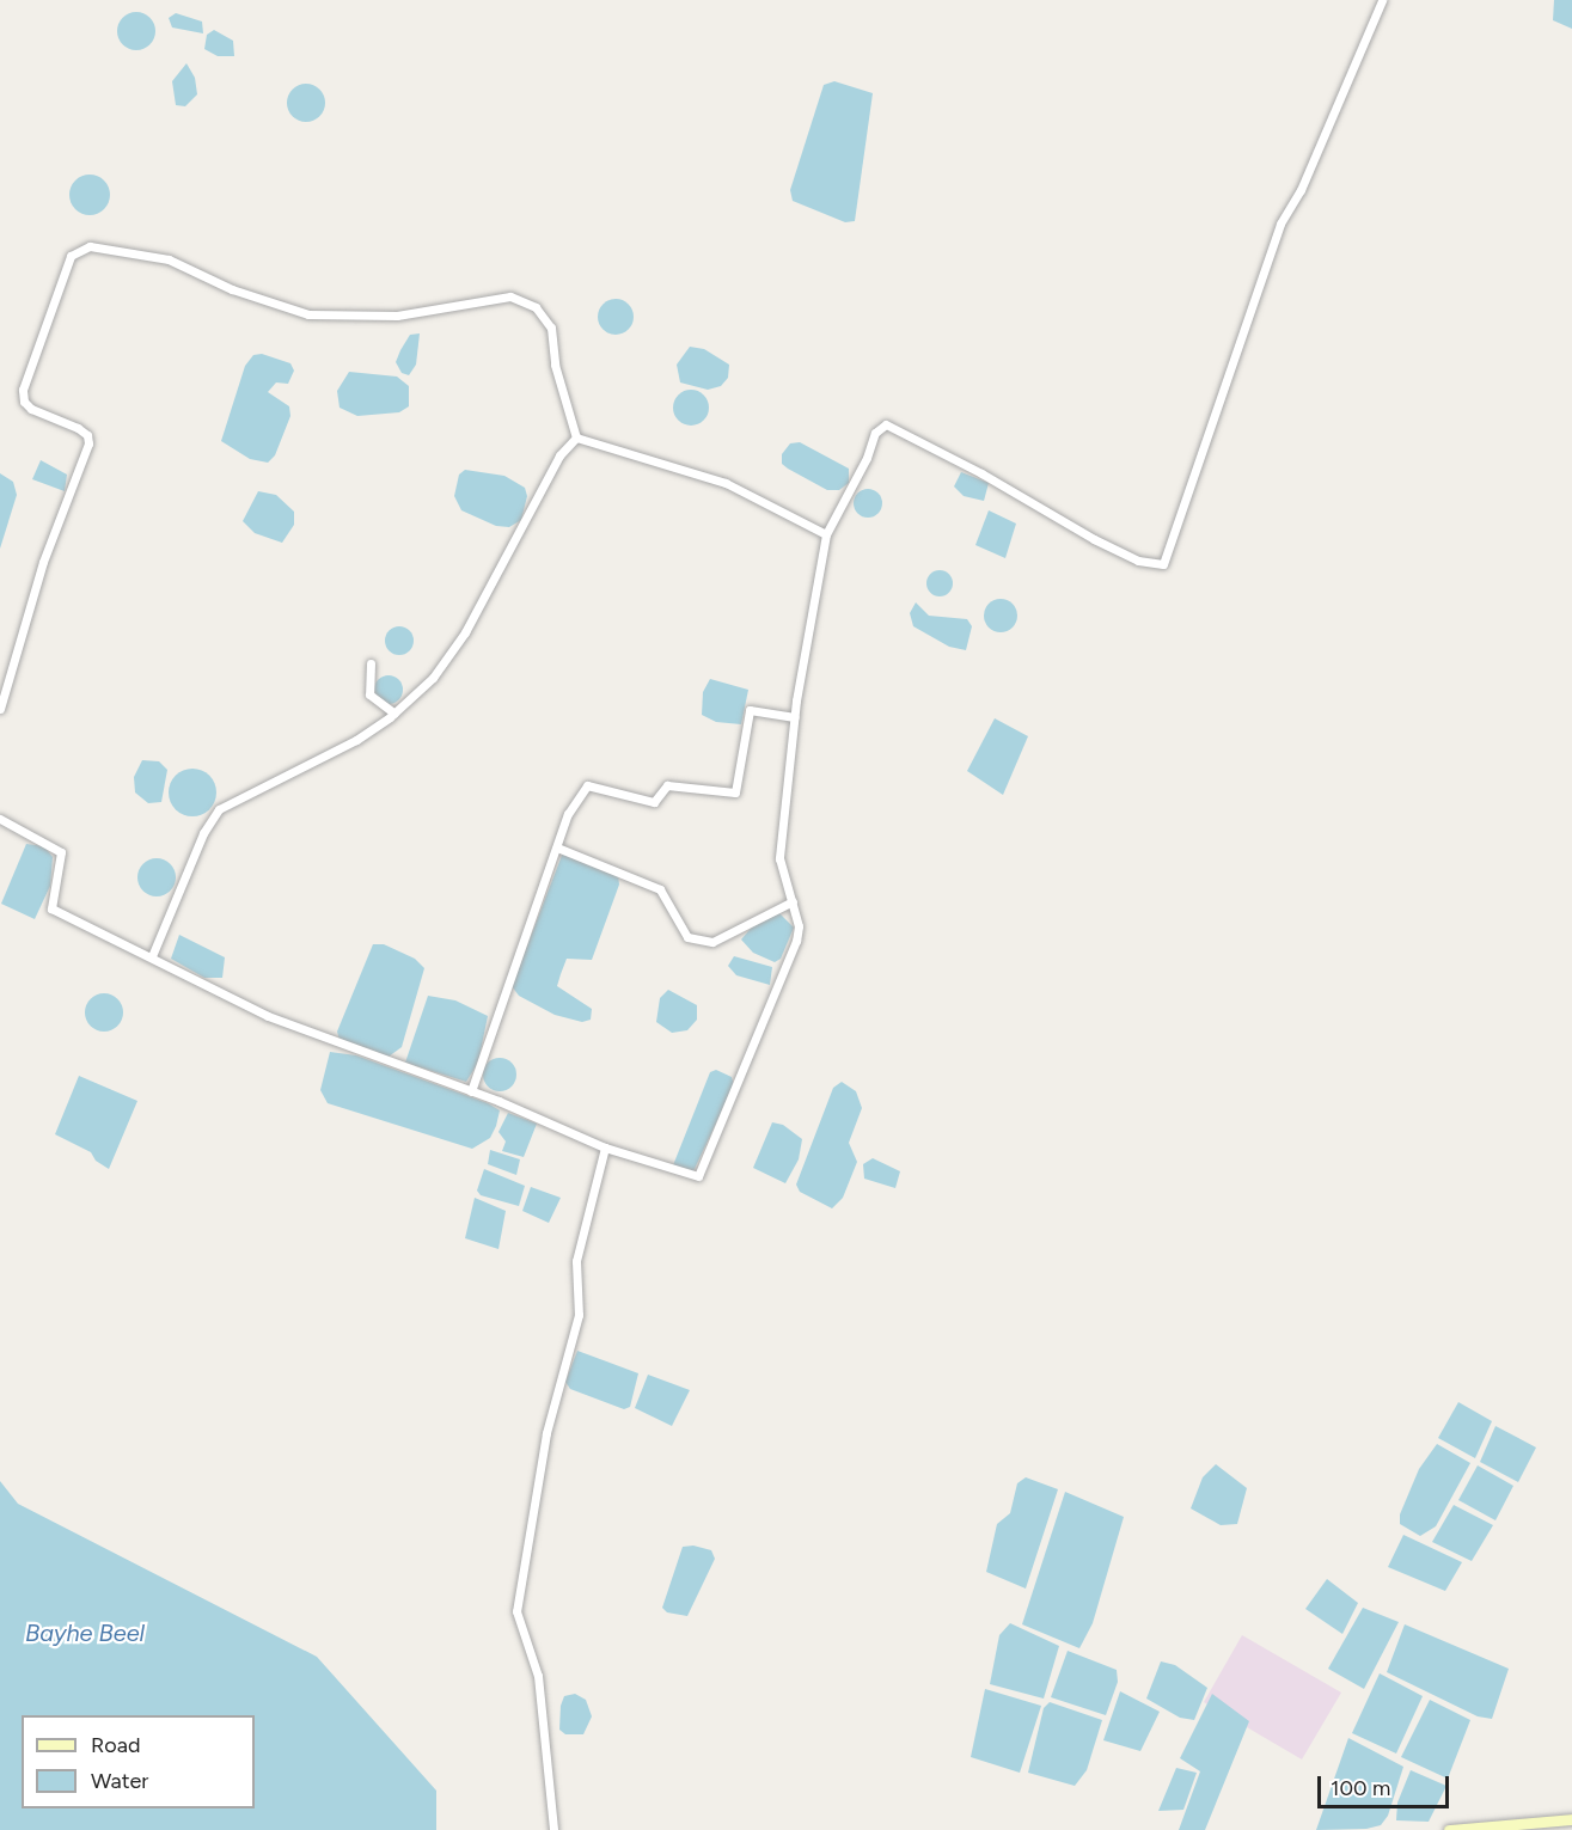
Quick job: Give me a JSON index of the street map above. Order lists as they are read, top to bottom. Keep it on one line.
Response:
{"water":["Bayhe Beel"],"legend":["Road","Water"],"scale_bar":"100 m"}
